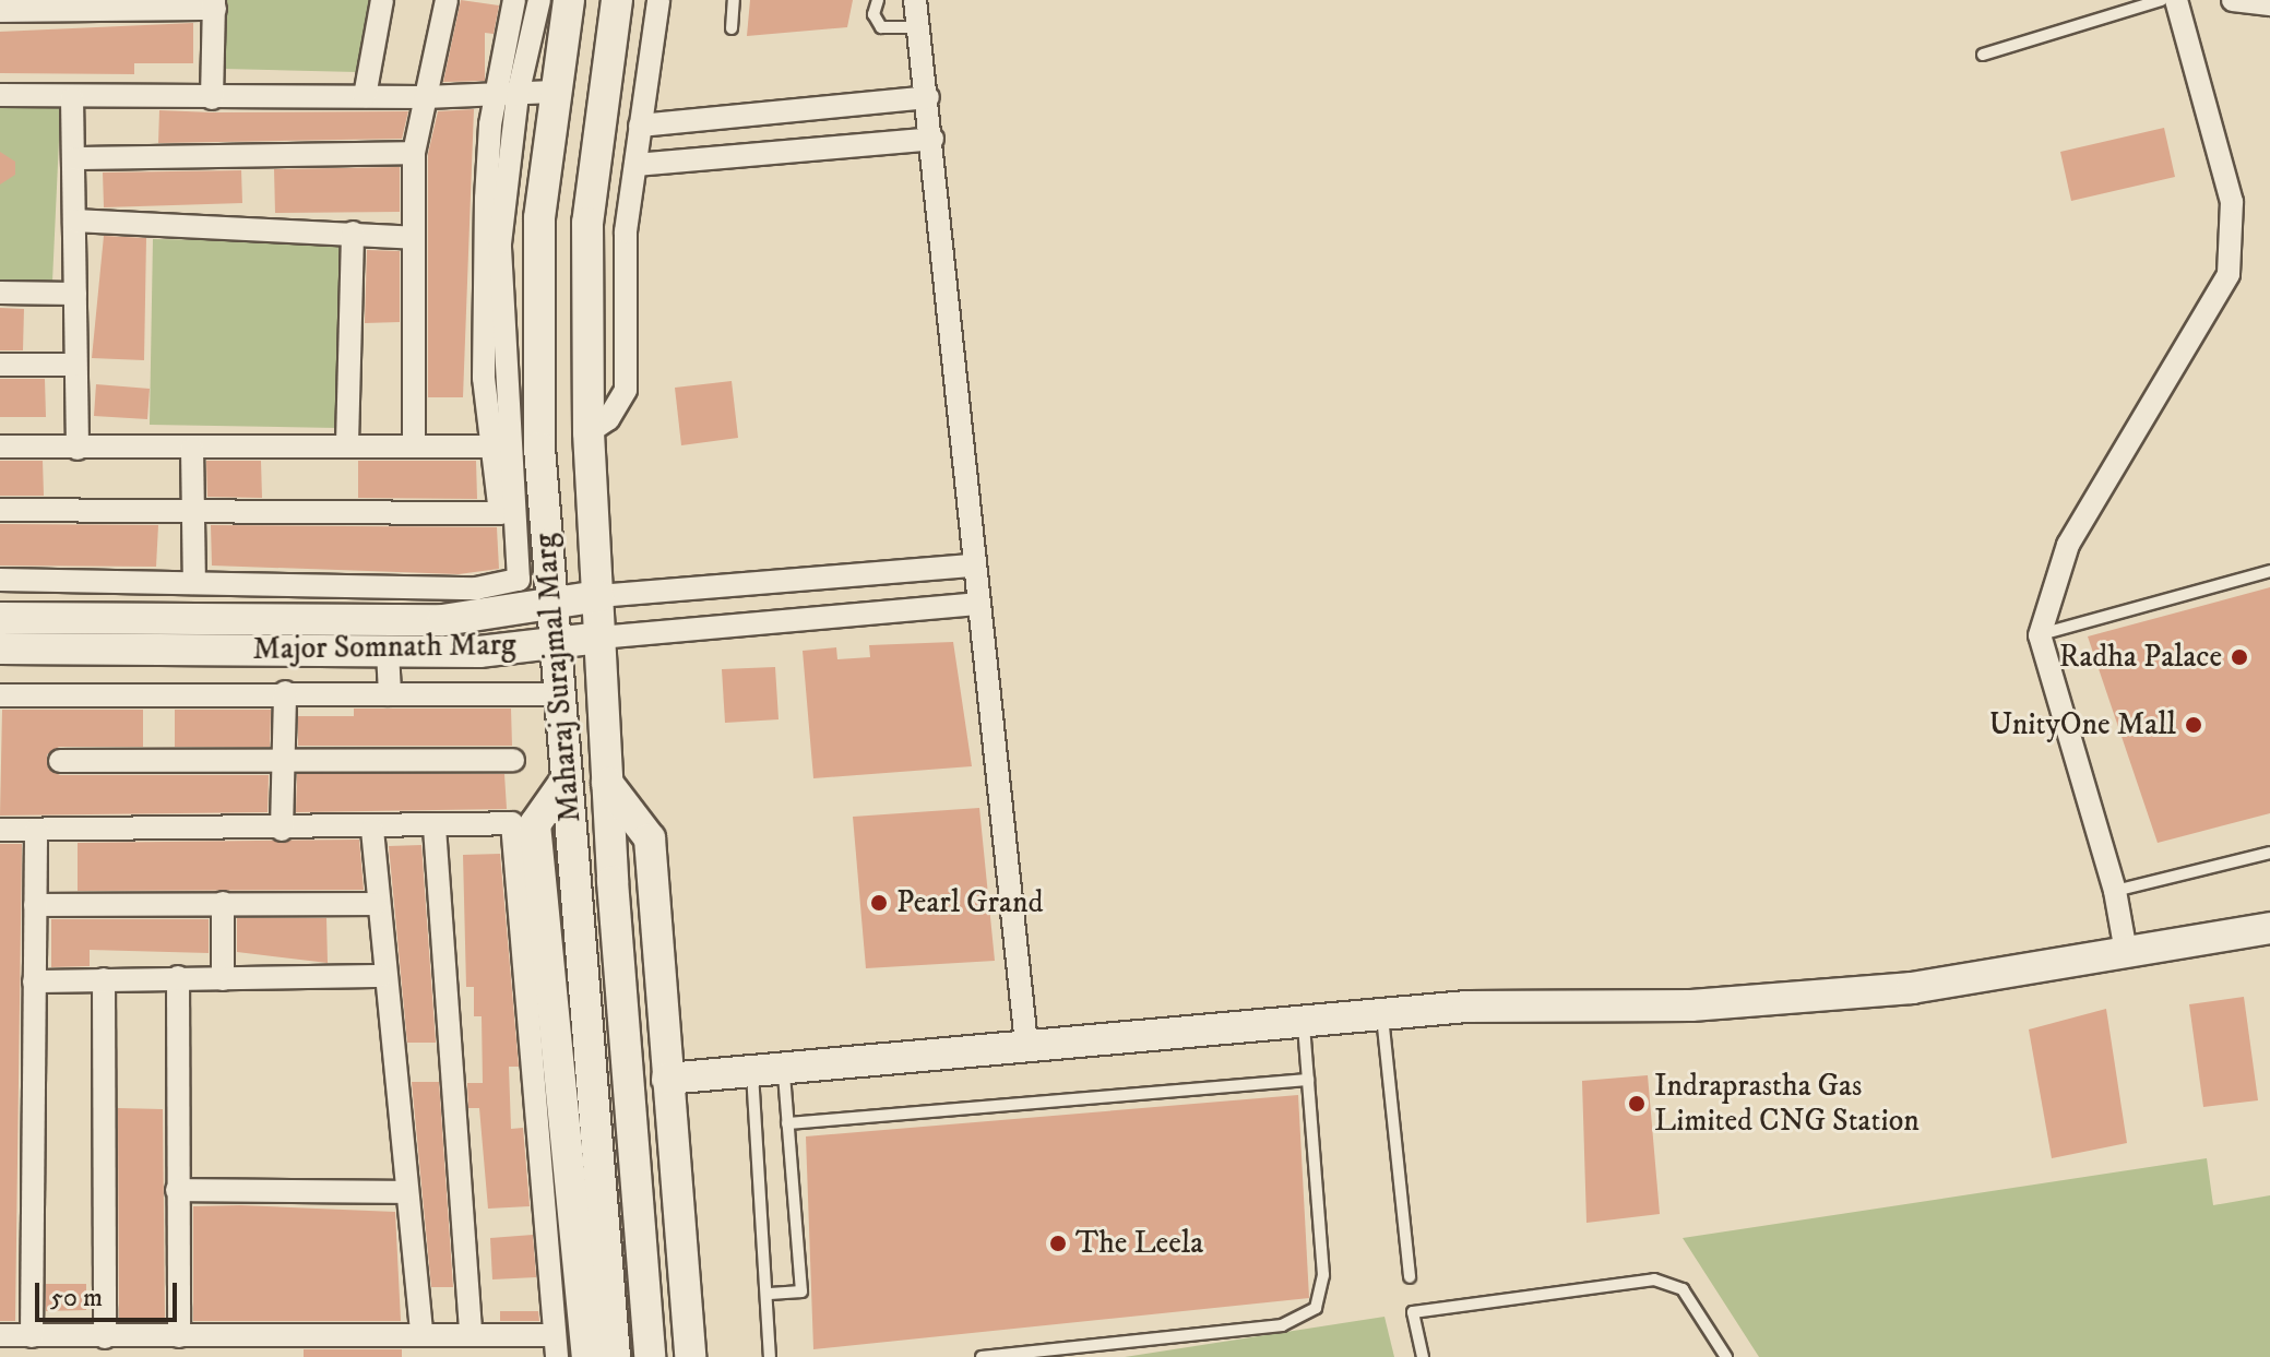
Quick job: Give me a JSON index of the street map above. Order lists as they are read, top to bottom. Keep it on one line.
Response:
{"streets":{"main road":["Major Somnath Marg","Maharaj Surajmal Marg"]},"crossings":[["Major Somnath Marg","Maharaj Surajmal Marg"]],"places":["Radha Palace","UnityOne Mall","Pearl Grand","Indraprastha Gas Limited CNG Station","The Leela"],"scale_bar":"50 m"}
